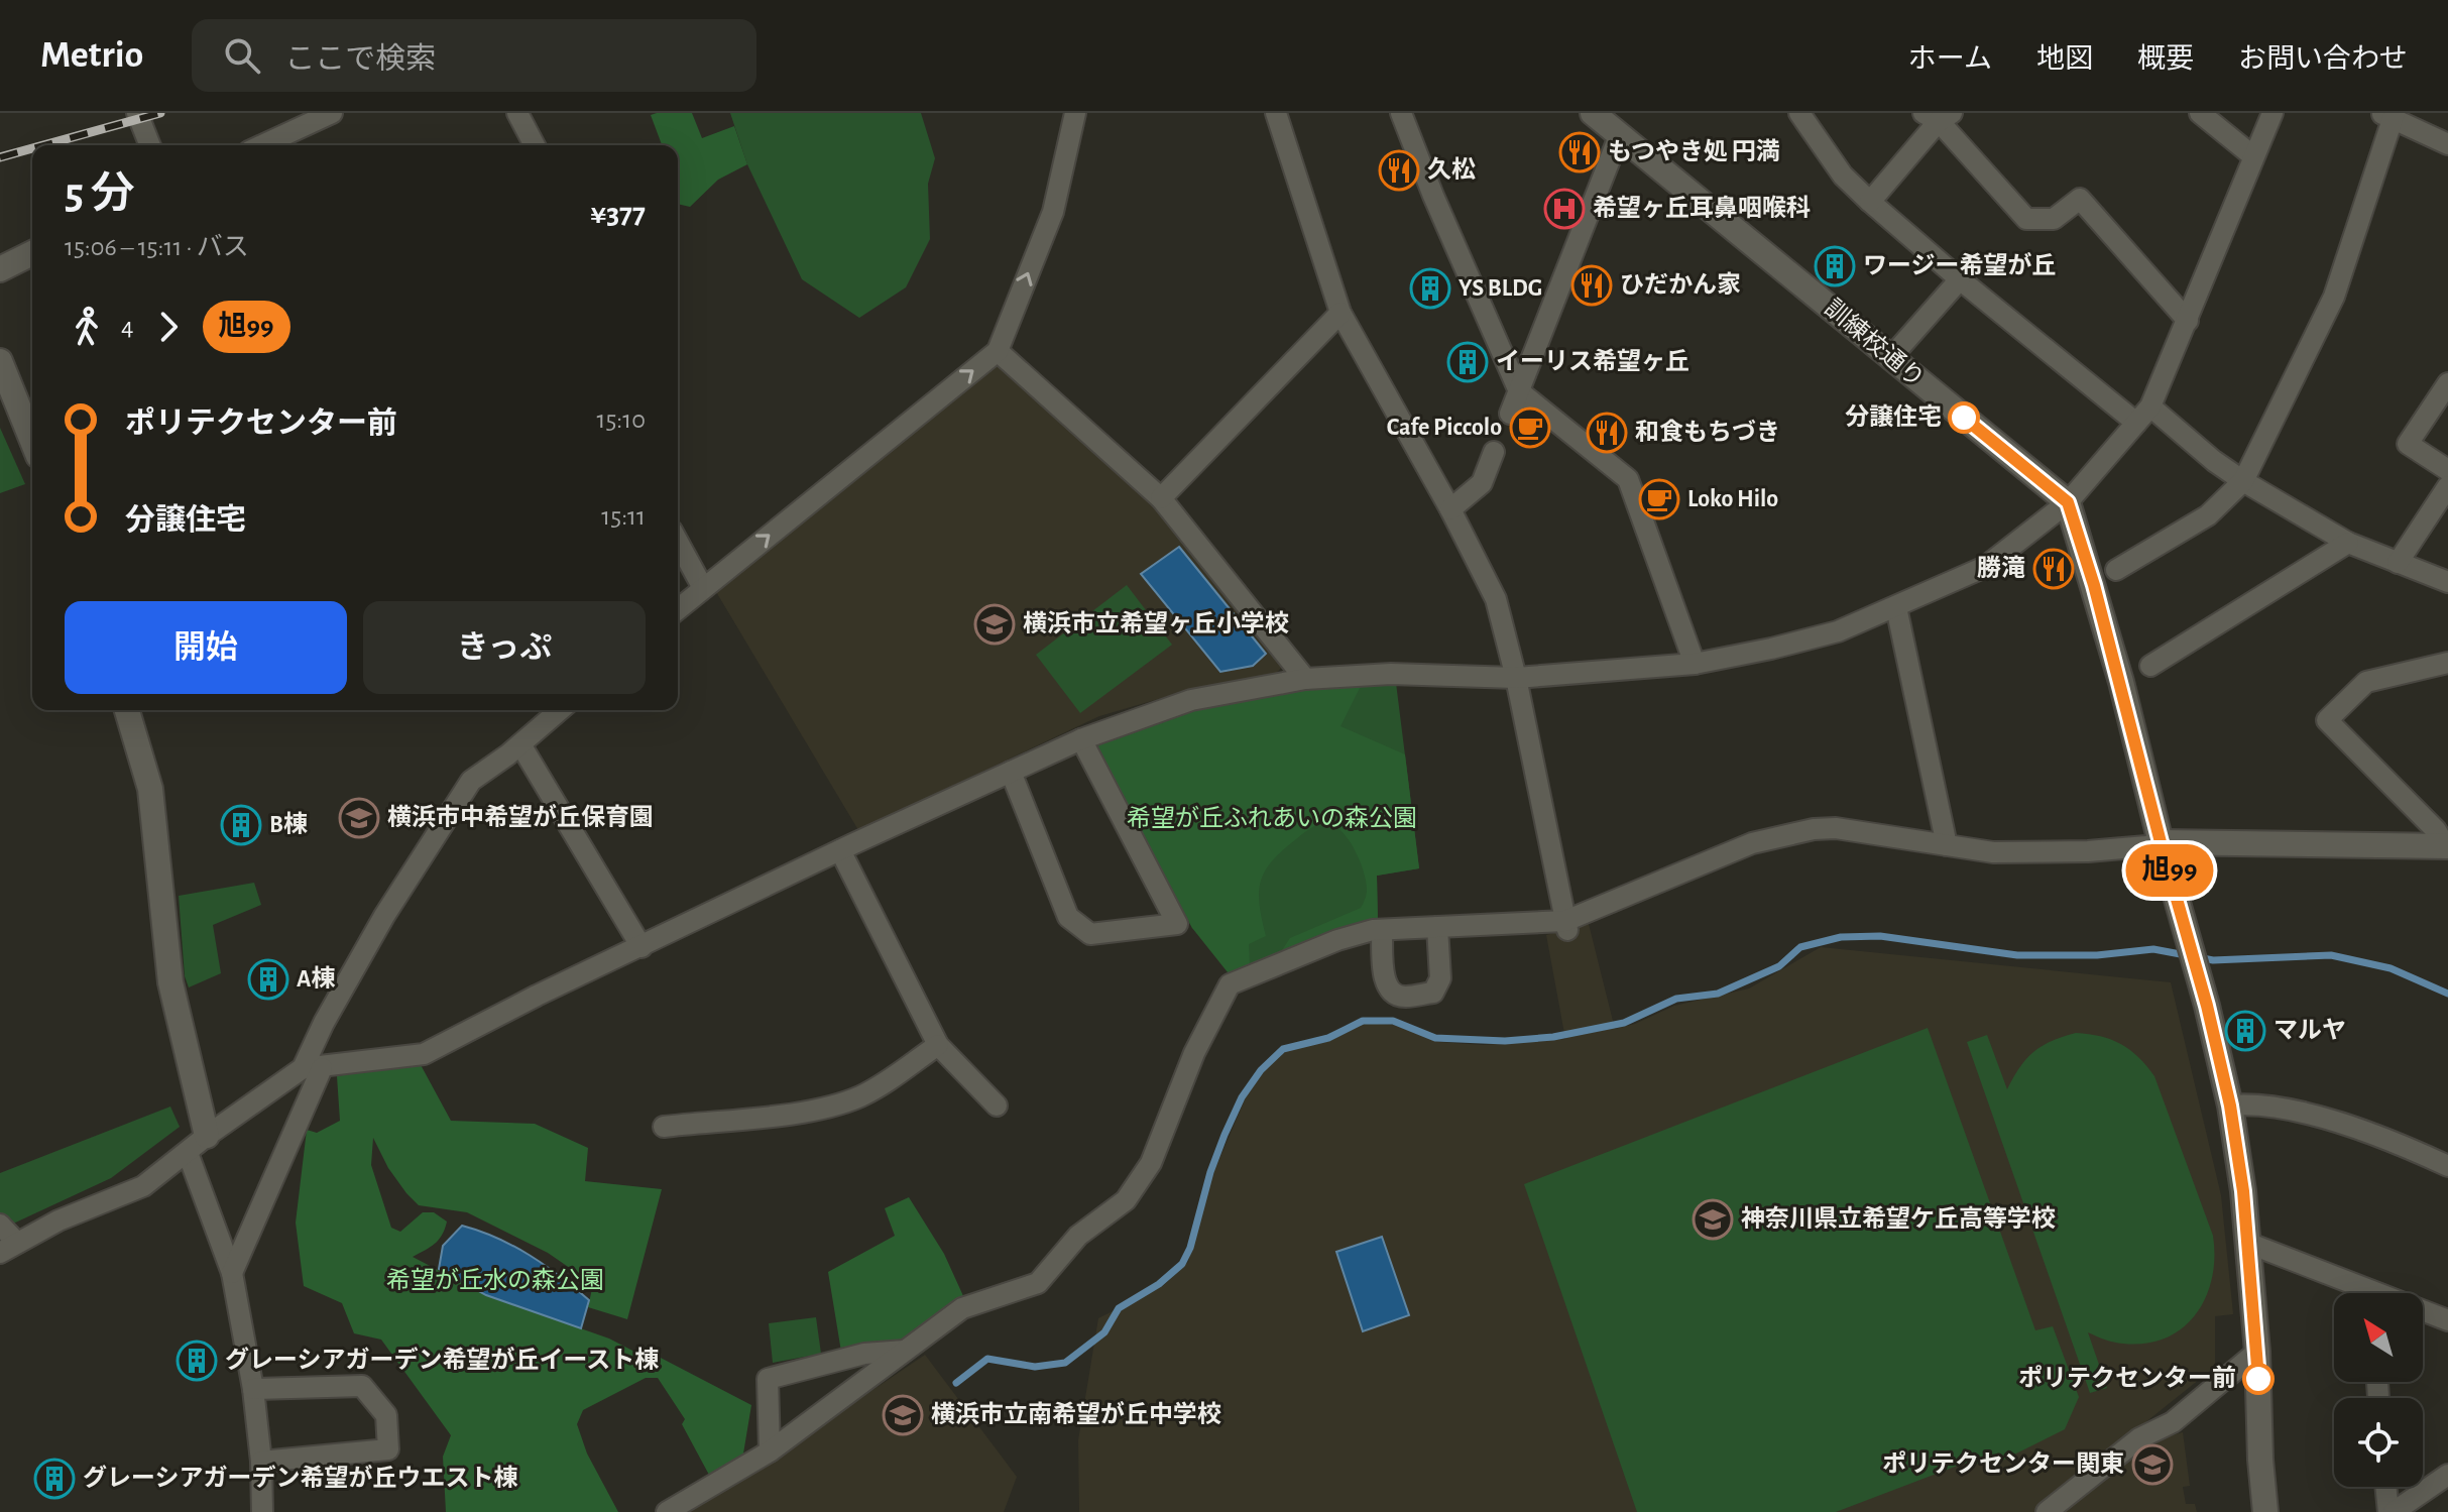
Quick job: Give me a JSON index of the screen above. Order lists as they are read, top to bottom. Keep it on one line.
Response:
{"streets":{"street":["訓練校通り"]},"parks":["希望が丘ふれあいの森公園","希望が丘水の森公園"],"places":{"restaurant":["もつやき処 円満","久松","ひだかん家","和食もちづき","勝滝"],"hospital":["希望ヶ丘耳鼻咽喉科"],"building":["ワージー希望が丘","YS BLDG","イーリス希望ヶ丘","B棟","A棟","マルヤ","グレーシアガーデン希望が丘イースト棟","グレーシアガーデン希望が丘ウエスト棟"],"other":["分譲住宅","ポリテクセンター前"],"cafe":["Cafe Piccolo","Loko Hilo"],"school or university":["横浜市立希望ヶ丘小学校","横浜市中希望が丘保育園","神奈川県立希望ケ丘高等学校","横浜市立南希望が丘中学校","ポリテクセンター関東"]},"lines":["bus line 旭99"],"north":"top left","page":{"header":"Metrio","search":"ここで検索","nav":["ホーム","地図","概要","お問い合わせ"],"on_map":"旭99","heading":["5 分","15:06 – 15:11 · バス","¥377"],"legs":["4","旭99"],"list":[{"name":"ポリテクセンター前","value":"15:10"},{"name":"分譲住宅","value":"15:11"}],"buttons":["開始","きっぷ"]}}
